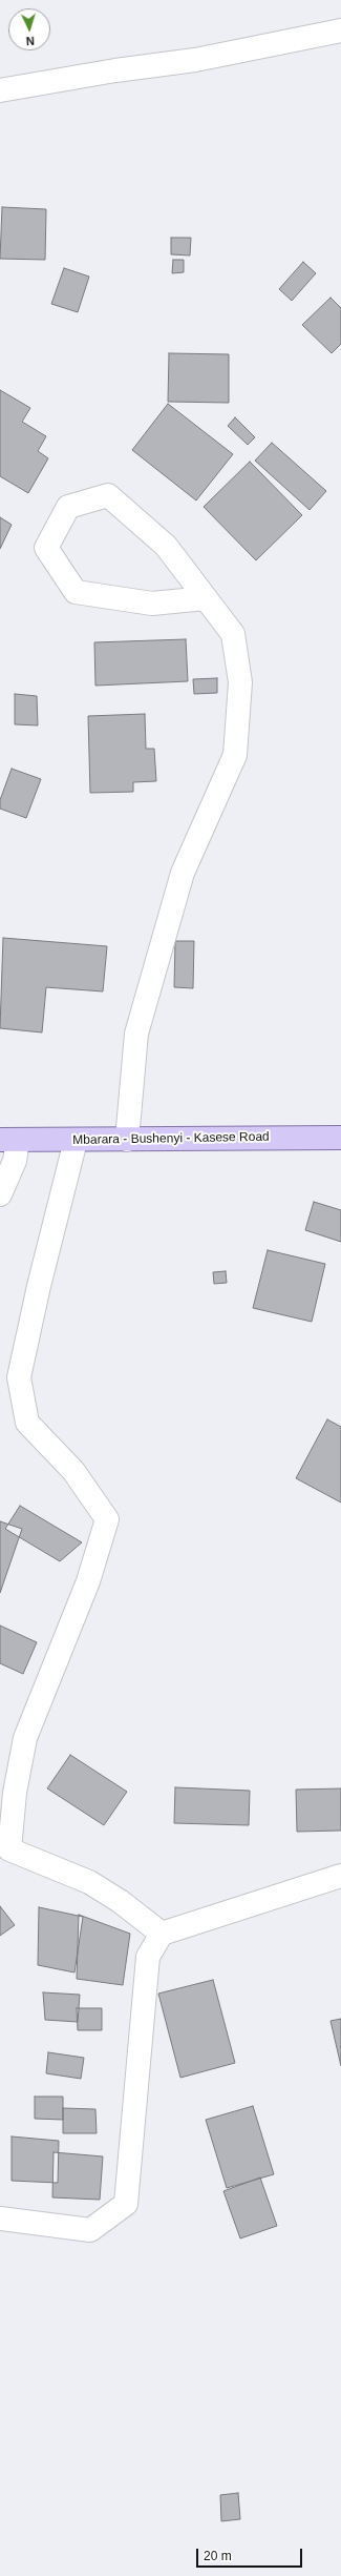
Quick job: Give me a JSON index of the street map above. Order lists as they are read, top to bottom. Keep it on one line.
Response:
{"streets":{"main road":["Mbarara - Bushenyi - Kasese Road"]},"scale_bar":"20 m","north":"bottom"}
